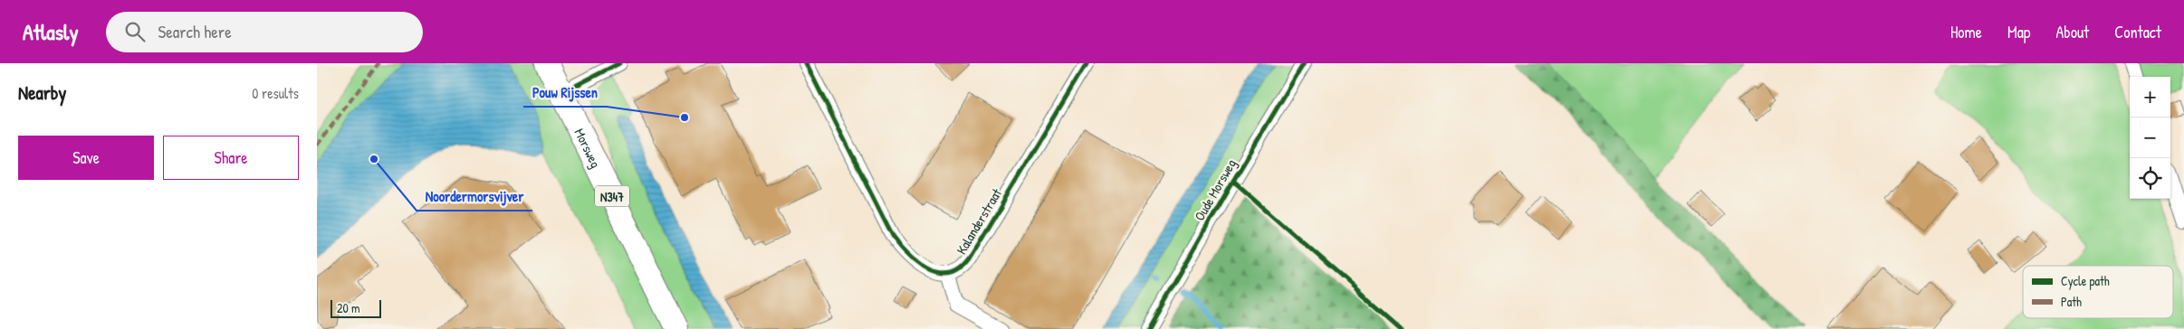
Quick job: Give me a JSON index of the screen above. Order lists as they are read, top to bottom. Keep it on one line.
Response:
{"streets":{"main road":["Morsweg","N347"],"street":["Oude Morsweg","Kalanderstraat"]},"places":["Pouw Rijssen","Noordermorsvijver"],"legend":["Cycle path","Path"],"scale_bar":"20 m","page":{"header":"Atlasly","search":"Search here","nav":["Home","Map","About","Contact"],"heading":["Nearby","0 results"],"map_buttons":["+","−"],"buttons":["Save","Share"],"scale":"20 m"}}
